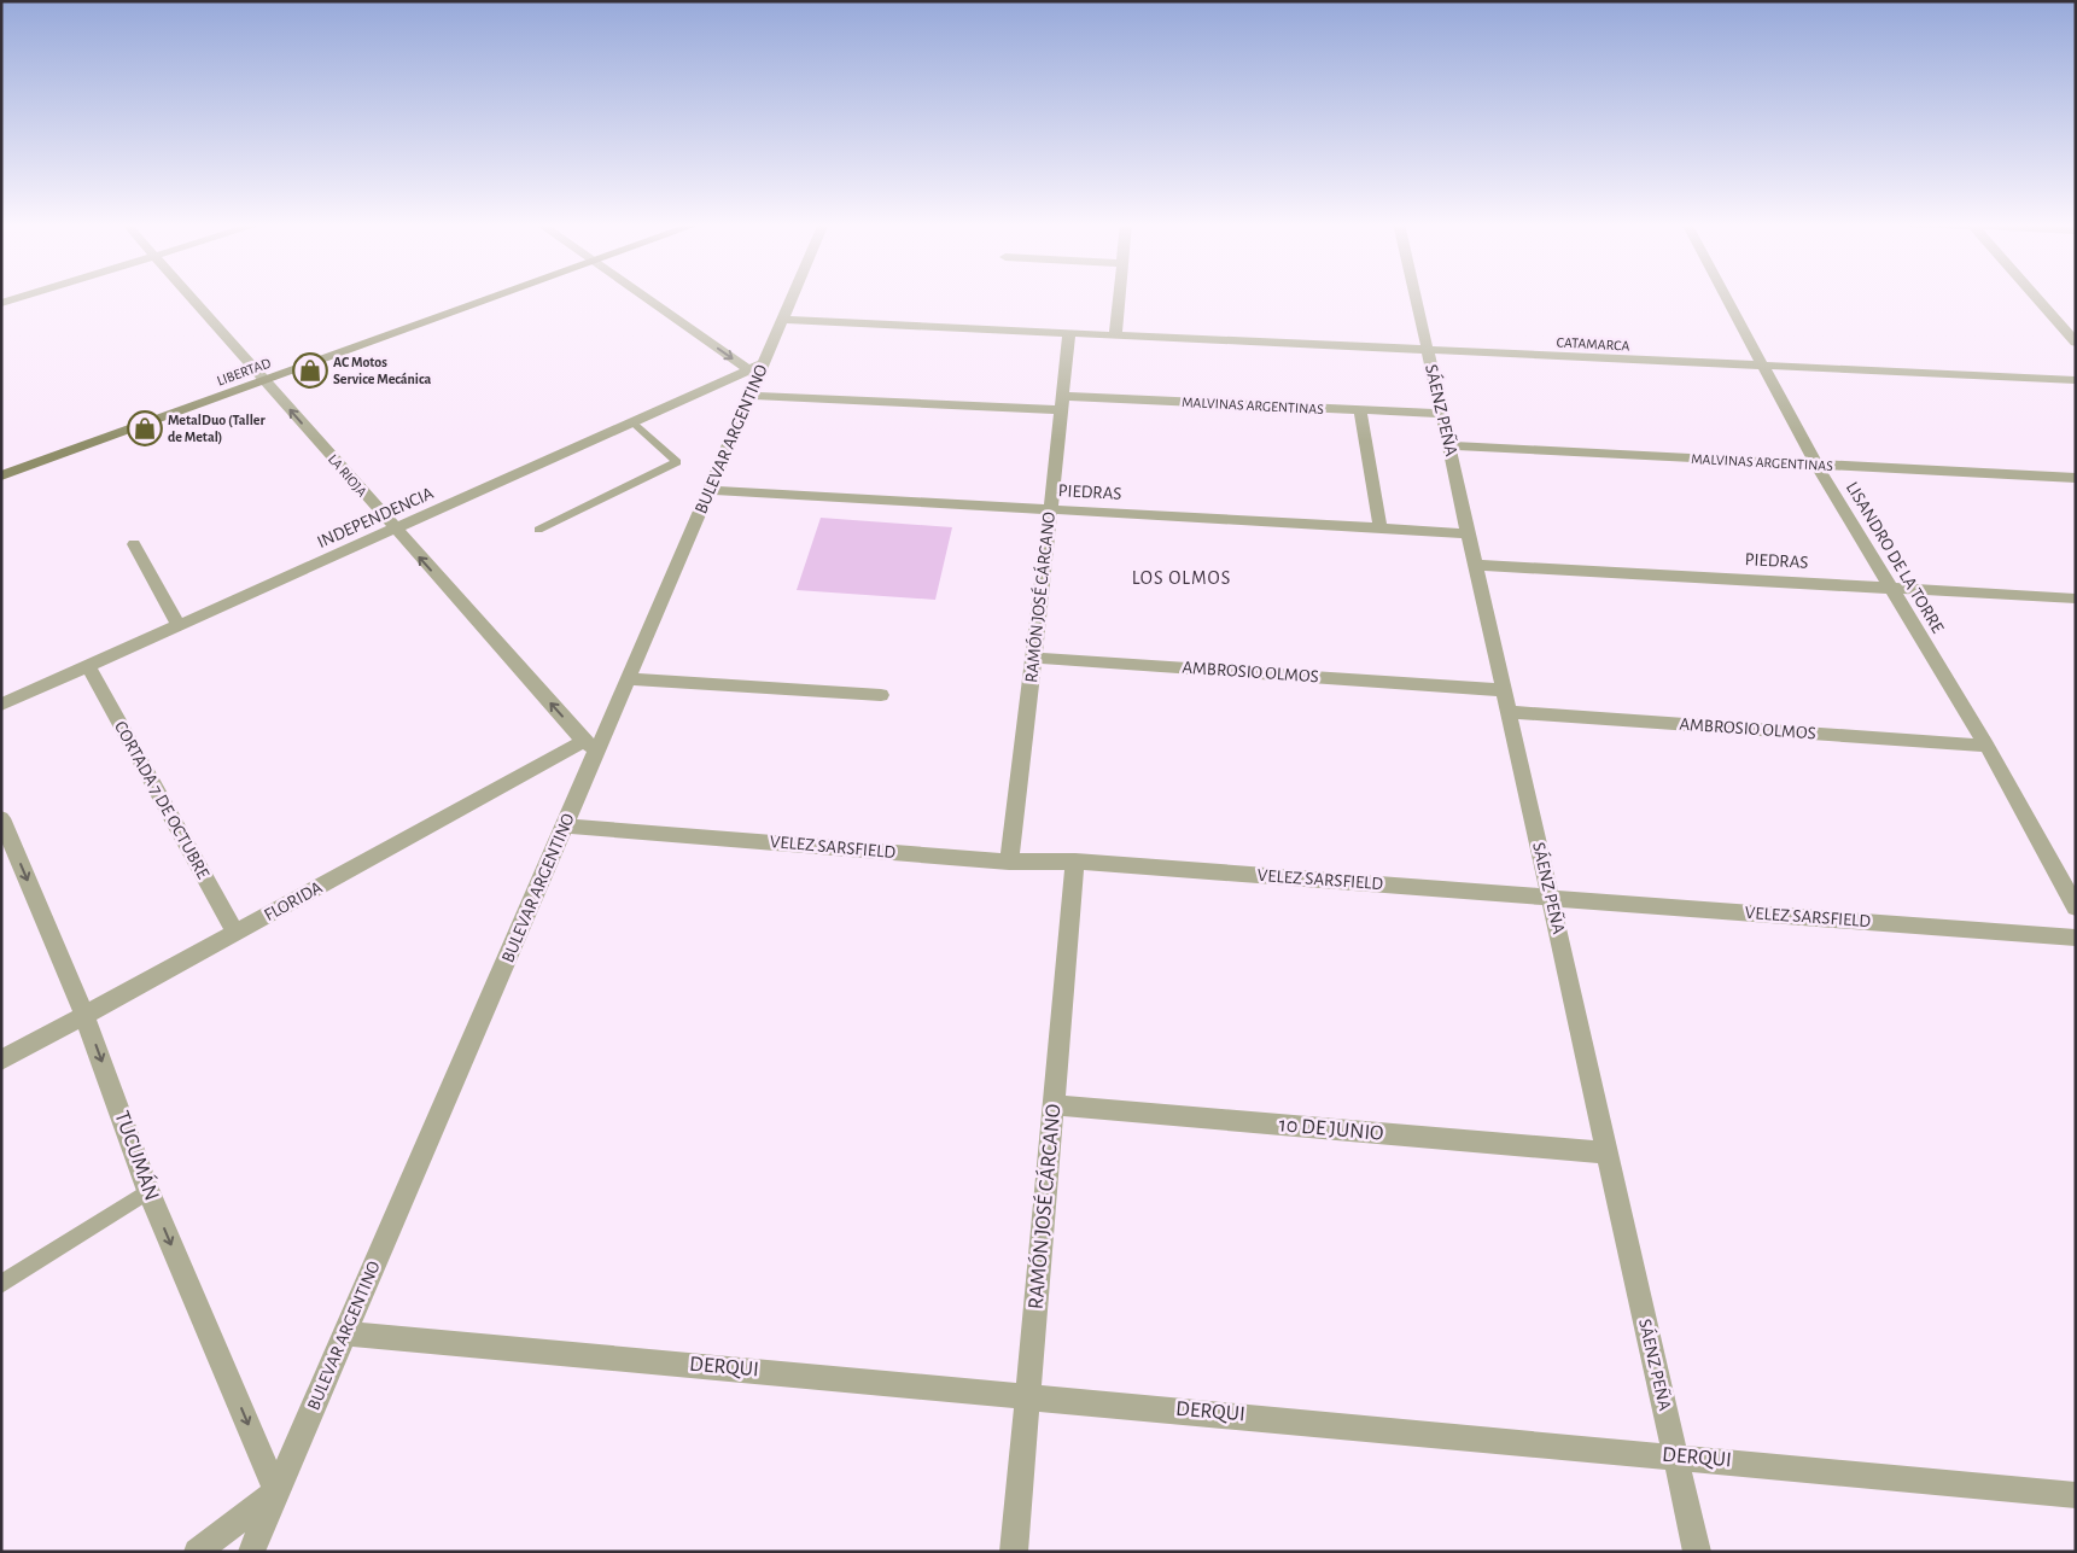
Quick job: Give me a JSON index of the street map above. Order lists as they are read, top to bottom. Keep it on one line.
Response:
{"streets":{"main road":["LIBERTAD"],"street":["CATAMARCA","MALVINAS ARGENTINAS","SÁENZ PEÑA","BULEVAR ARGENTINO","LA RIOJA","PIEDRAS","INDEPENDENCIA","LISANDRO DE LA TORRE","RAMÓN JOSÉ CÁRCANO","AMBROSIO OLMOS","CORTADA 7 DE OCTUBRE","VELEZ SARSFIELD","FLORIDA","10 DE JUNIO","TUCUMÁN","DERQUI"]},"crossings":[["CATAMARCA","SÁENZ PEÑA"],["CATAMARCA","BULEVAR ARGENTINO"],["CATAMARCA","LISANDRO DE LA TORRE"],["CATAMARCA","RAMÓN JOSÉ CÁRCANO"],["LIBERTAD","LA RIOJA"],["MALVINAS ARGENTINAS","SÁENZ PEÑA"],["MALVINAS ARGENTINAS","BULEVAR ARGENTINO"],["MALVINAS ARGENTINAS","LISANDRO DE LA TORRE"],["MALVINAS ARGENTINAS","RAMÓN JOSÉ CÁRCANO"],["SÁENZ PEÑA","PIEDRAS"],["SÁENZ PEÑA","AMBROSIO OLMOS"],["SÁENZ PEÑA","VELEZ SARSFIELD"],["SÁENZ PEÑA","10 DE JUNIO"],["SÁENZ PEÑA","DERQUI"],["BULEVAR ARGENTINO","LA RIOJA"],["BULEVAR ARGENTINO","PIEDRAS"],["BULEVAR ARGENTINO","INDEPENDENCIA"],["BULEVAR ARGENTINO","VELEZ SARSFIELD"],["BULEVAR ARGENTINO","FLORIDA"],["BULEVAR ARGENTINO","TUCUMÁN"],["BULEVAR ARGENTINO","DERQUI"],["LA RIOJA","INDEPENDENCIA"],["LA RIOJA","FLORIDA"],["PIEDRAS","LISANDRO DE LA TORRE"],["PIEDRAS","RAMÓN JOSÉ CÁRCANO"],["INDEPENDENCIA","CORTADA 7 DE OCTUBRE"],["LISANDRO DE LA TORRE","AMBROSIO OLMOS"],["RAMÓN JOSÉ CÁRCANO","AMBROSIO OLMOS"],["RAMÓN JOSÉ CÁRCANO","VELEZ SARSFIELD"],["RAMÓN JOSÉ CÁRCANO","10 DE JUNIO"],["RAMÓN JOSÉ CÁRCANO","DERQUI"],["CORTADA 7 DE OCTUBRE","FLORIDA"],["FLORIDA","TUCUMÁN"]],"one_way":["LA RIOJA","TUCUMÁN"],"districts":["LOS OLMOS"],"places":{"shop":["AC Motos Service Mecánica","MetalDuo (Taller de Metal)"]}}
